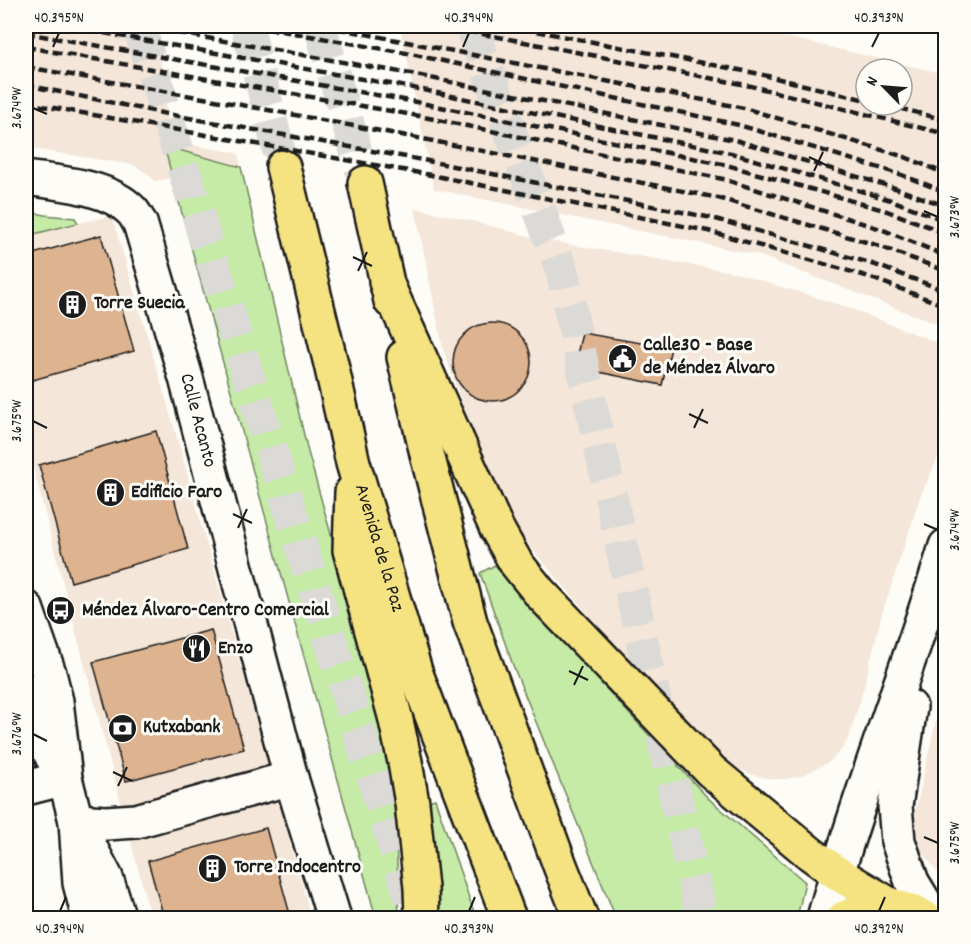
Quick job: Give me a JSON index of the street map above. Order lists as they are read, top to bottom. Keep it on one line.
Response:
{"streets":{"main road":["Avenida de la Paz"],"street":["Calle Acanto"]},"places":{"building":["Torre Suecia","Edificio Faro","Torre Indocentro"],"public building":["Calle30 - Base de Méndez Álvaro"],"bus stop":["Méndez Álvaro-Centro Comercial"],"restaurant":["Enzo"],"bank":["Kutxabank"]},"north":"top left","coordinates":["40.395°N","40.394°N","40.393°N","3.674°W","3.673°W","3.675°W","3.676°W","40.392°N"]}
